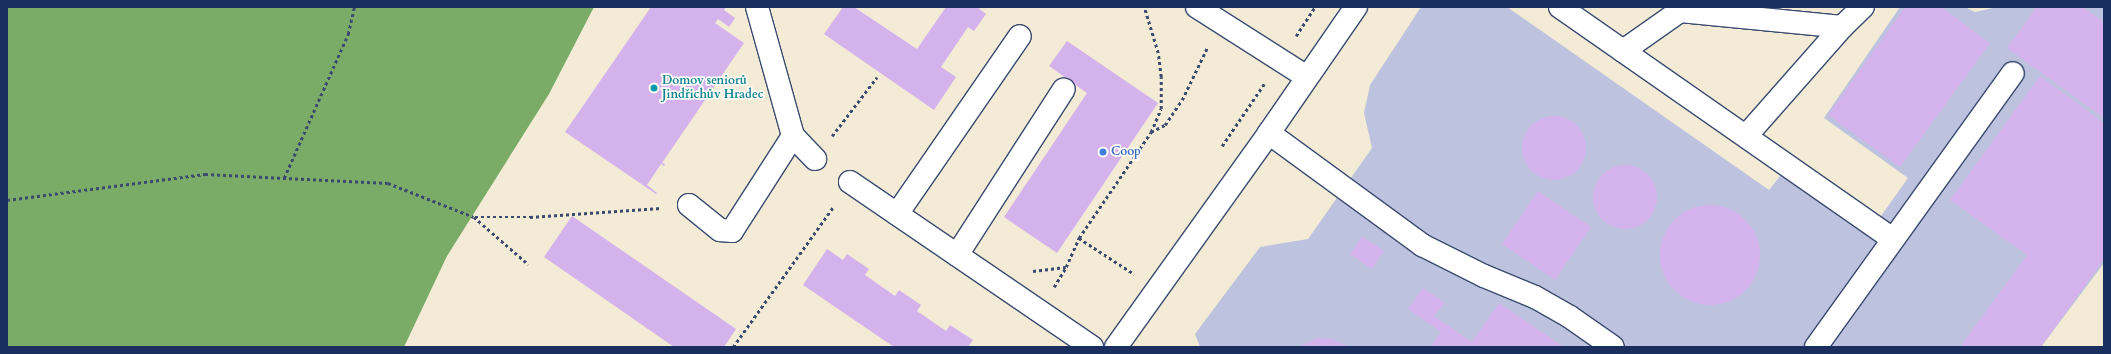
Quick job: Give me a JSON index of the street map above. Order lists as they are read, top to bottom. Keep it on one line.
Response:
{"places":["Domov seniorů Jindřichův Hradec","Coop"]}
